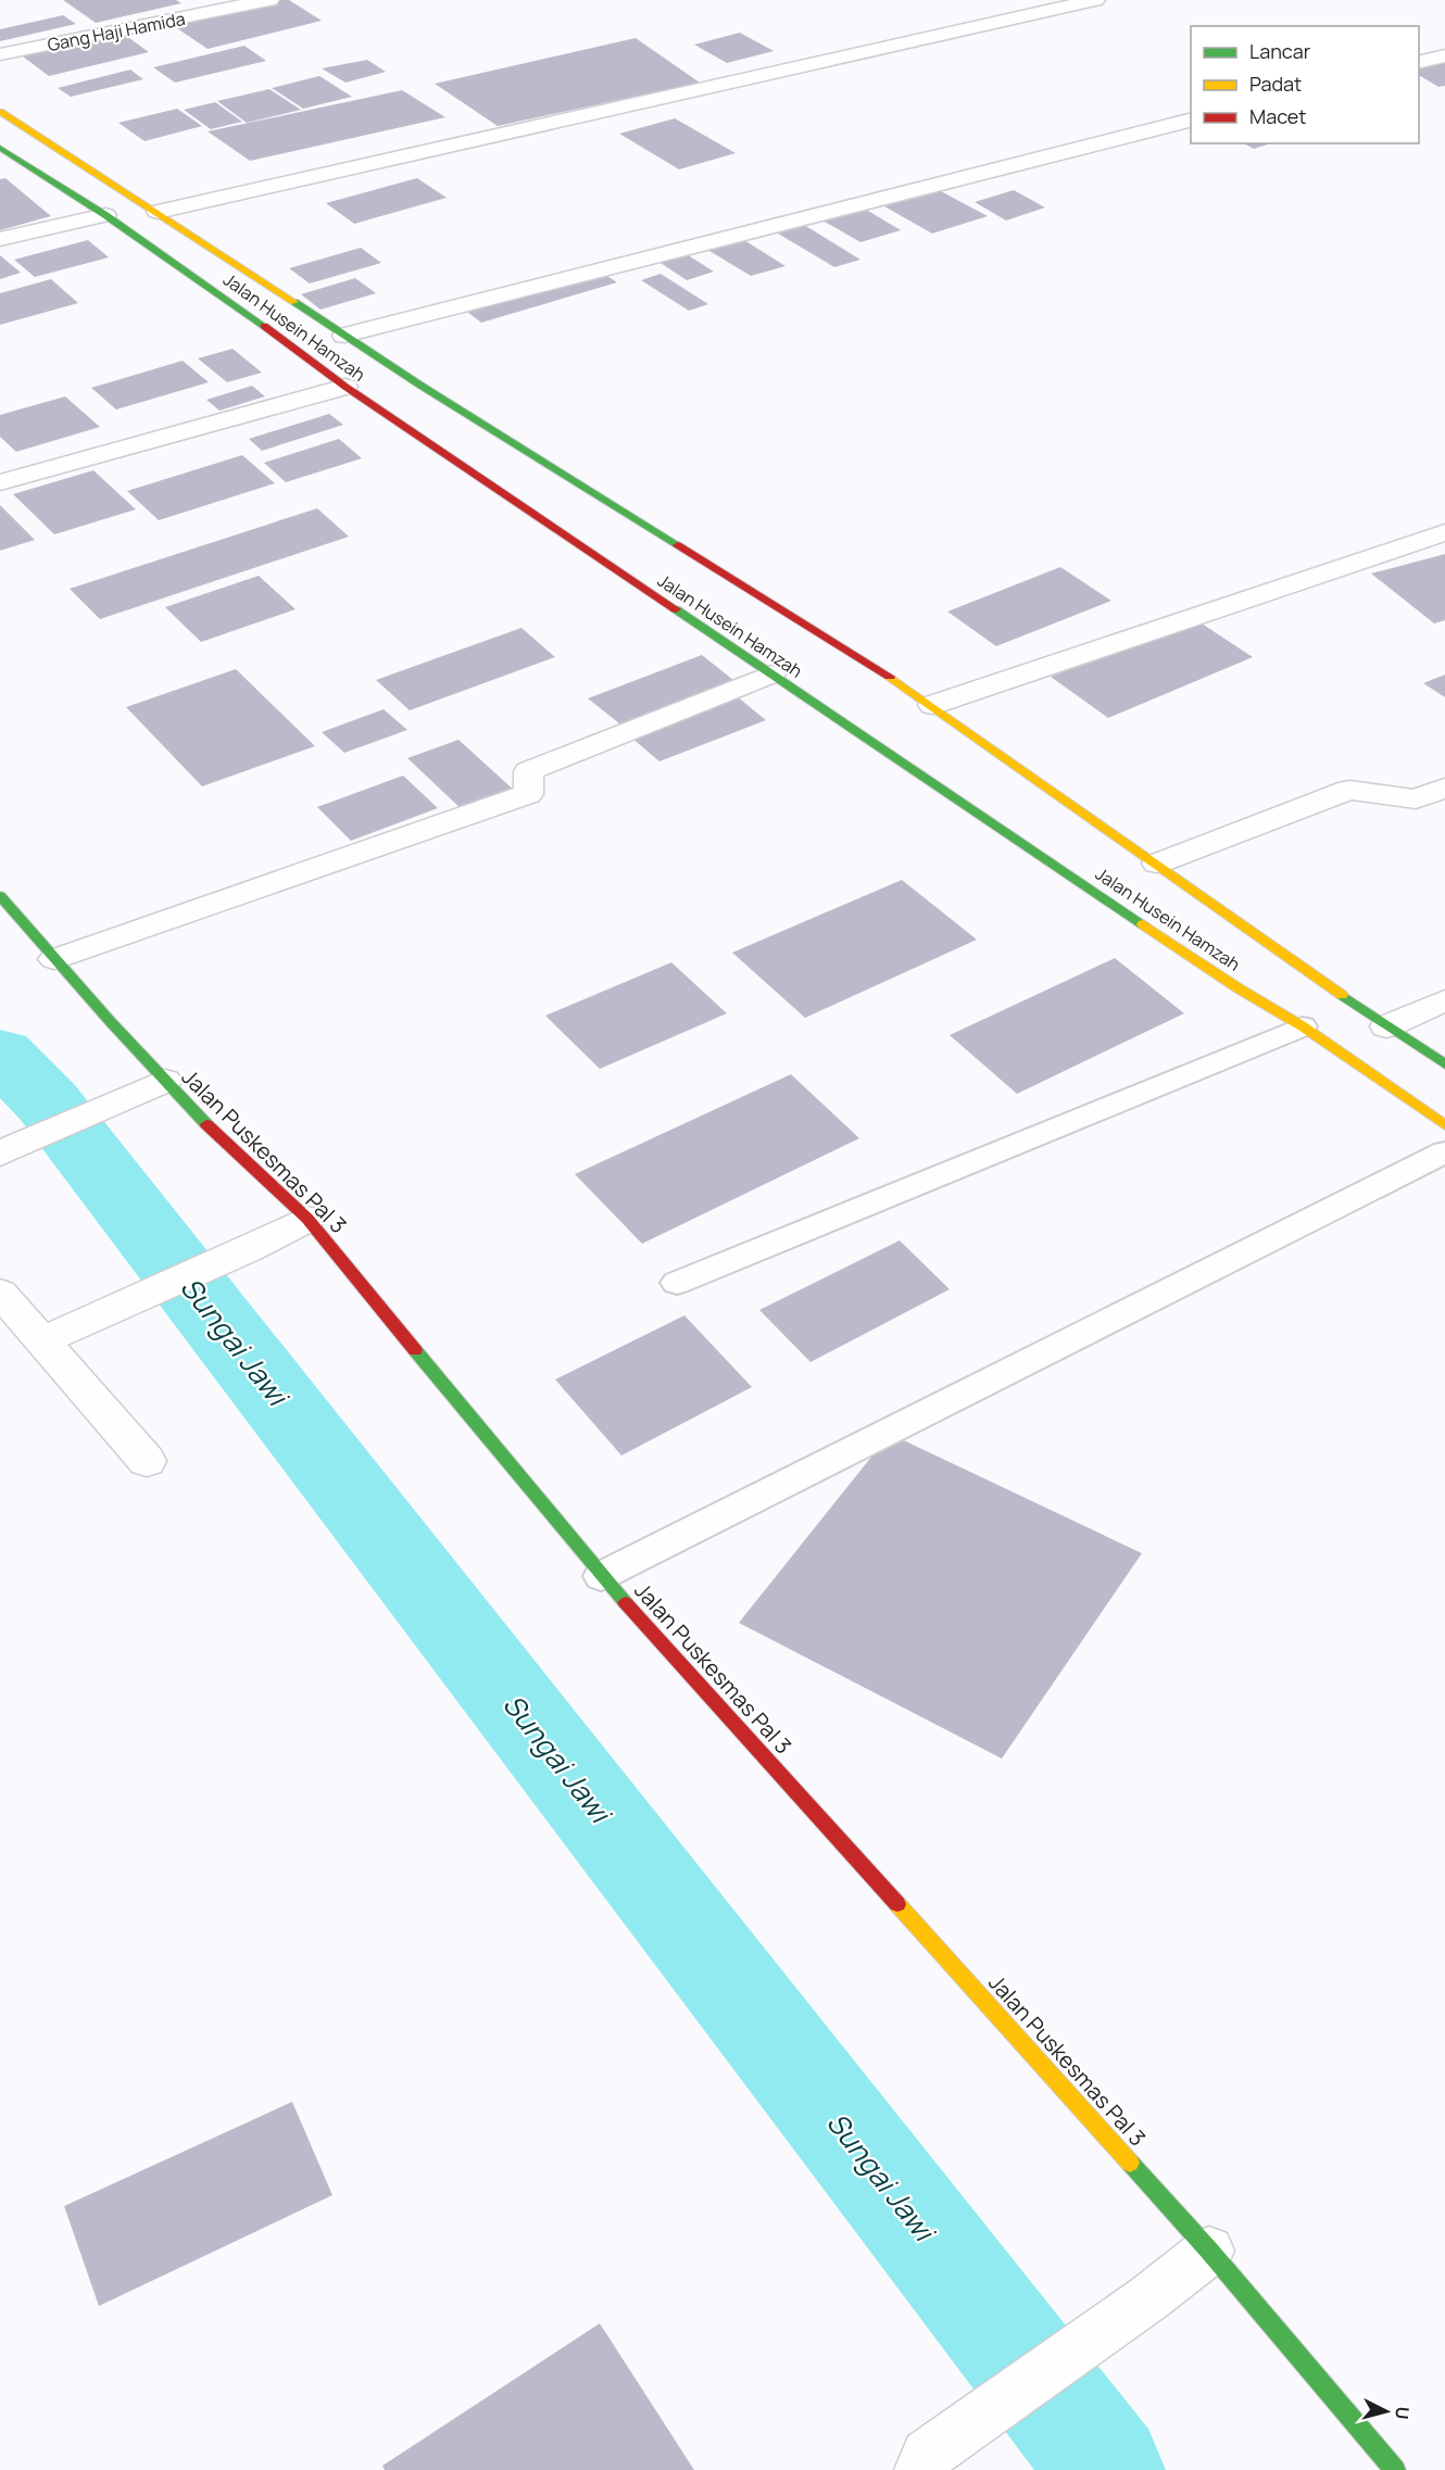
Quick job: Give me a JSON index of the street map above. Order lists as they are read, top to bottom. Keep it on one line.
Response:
{"streets":{"street":["Gang Haji Hamida","Jalan Husein Hamzah","Jalan Puskesmas Pal 3"]},"water":["Sungai Jawi"],"legend":["Lancar","Padat","Macet"],"north":"right"}
